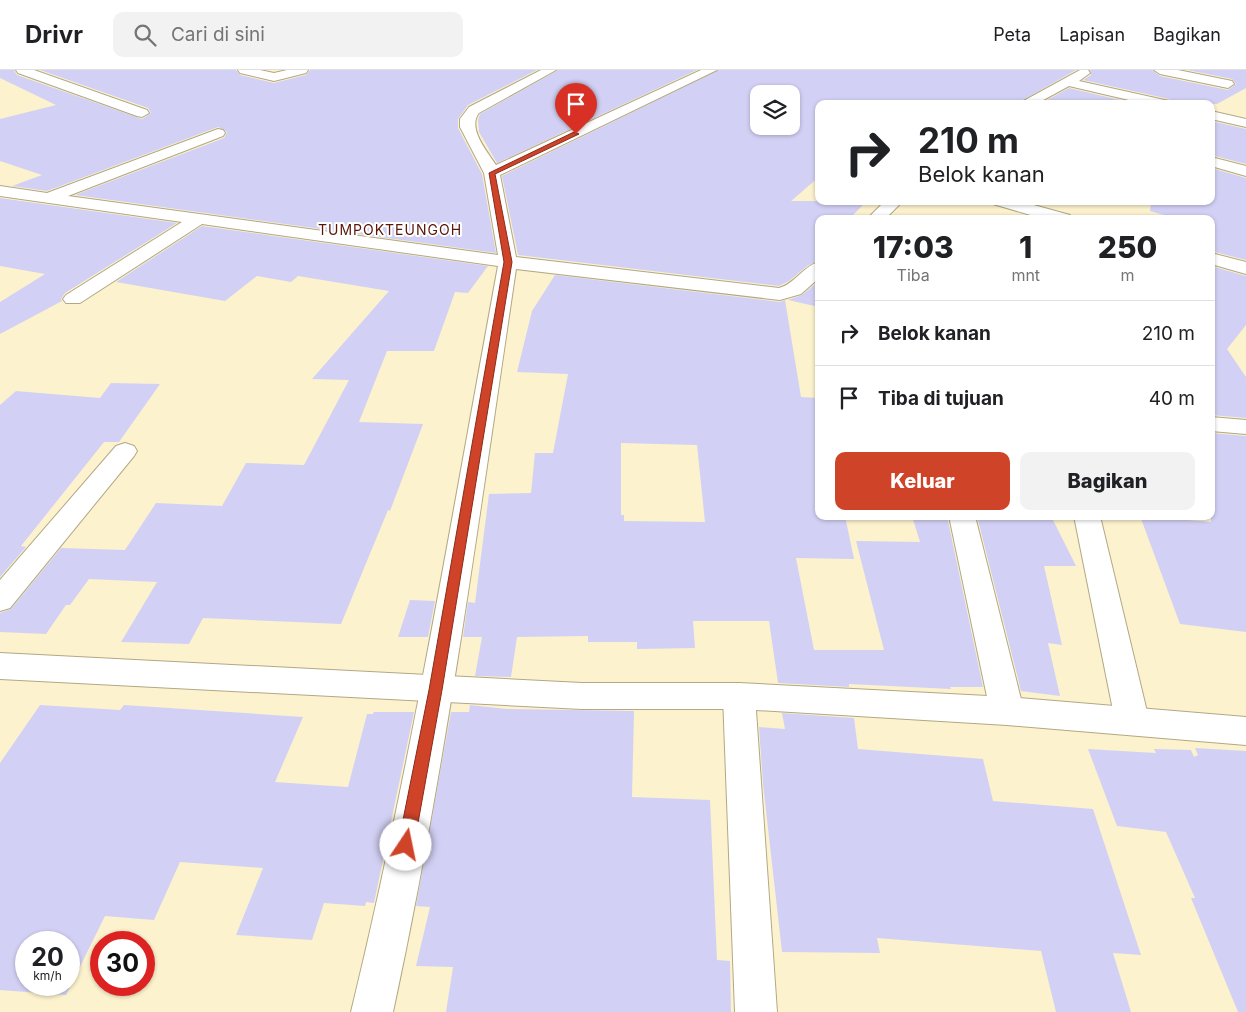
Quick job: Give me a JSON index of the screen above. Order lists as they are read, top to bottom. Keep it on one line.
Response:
{"districts":["TUMPOKTEUNGOH"],"page":{"header":"Drivr","search":"Cari di sini","nav":["Peta","Lapisan","Bagikan"],"turn":["210 m","Belok kanan"],"eta":["17:03","Tiba","1","mnt","250","m"],"list":[{"name":"Belok kanan","value":"210 m"},{"name":"Tiba di tujuan","value":"40 m"}],"buttons":["Keluar","Bagikan"],"speed":"20 km/h","limit":"30"}}
